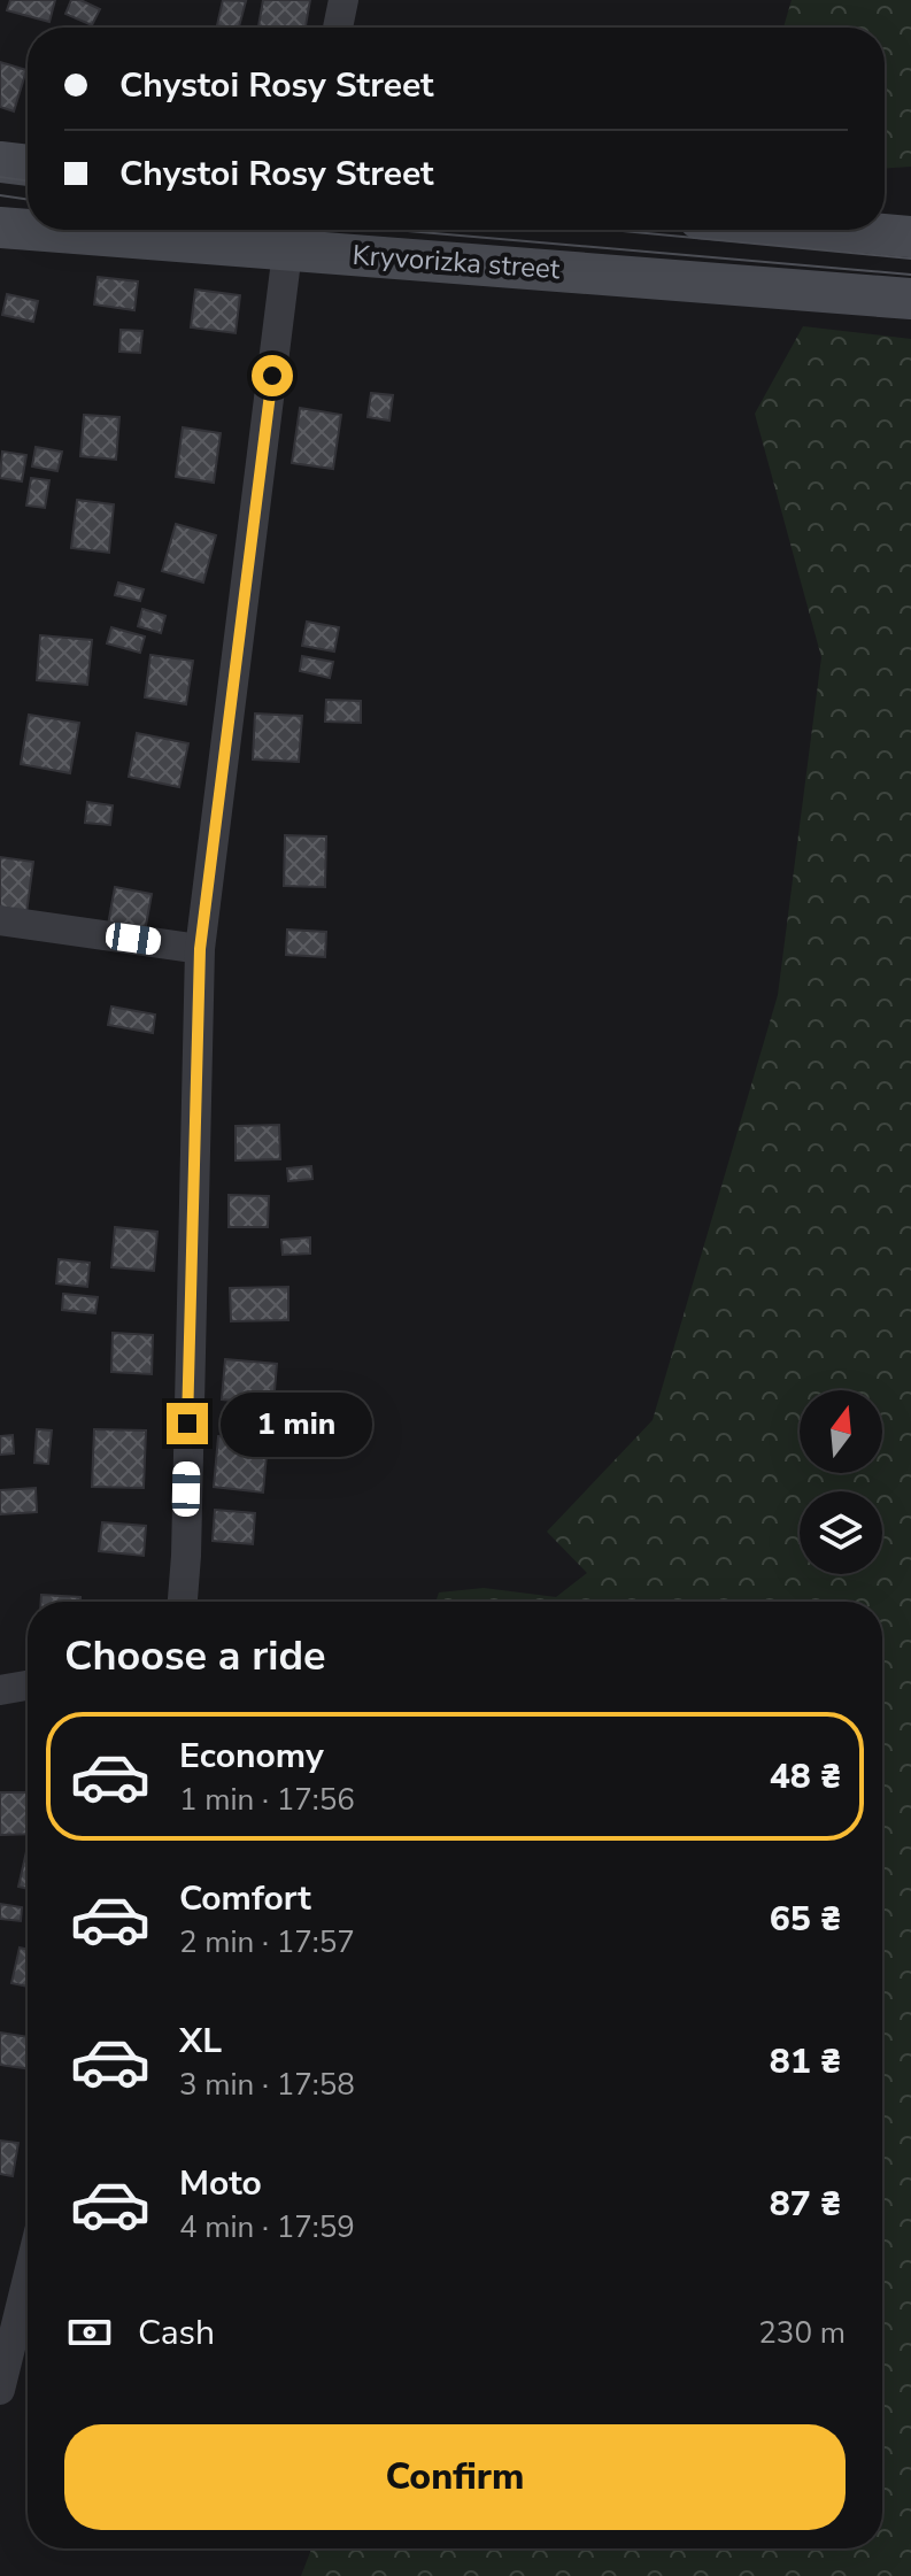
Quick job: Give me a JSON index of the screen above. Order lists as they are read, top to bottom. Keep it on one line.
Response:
{"streets":{"main road":["Kryvorizka street"]},"north":"top","page":{"banner":["Chystoi Rosy Street","Chystoi Rosy Street"],"bubble":"1 min","heading":"Choose a ride","list":[{"name":"Economy","note":"1 min · 17:56","value":"48 ₴"},{"name":"Comfort","note":"2 min · 17:57","value":"65 ₴"},{"name":"XL","note":"3 min · 17:58","value":"81 ₴"},{"name":"Moto","note":"4 min · 17:59","value":"87 ₴"}],"pay":["Cash","230 m"],"buttons":"Confirm"}}
